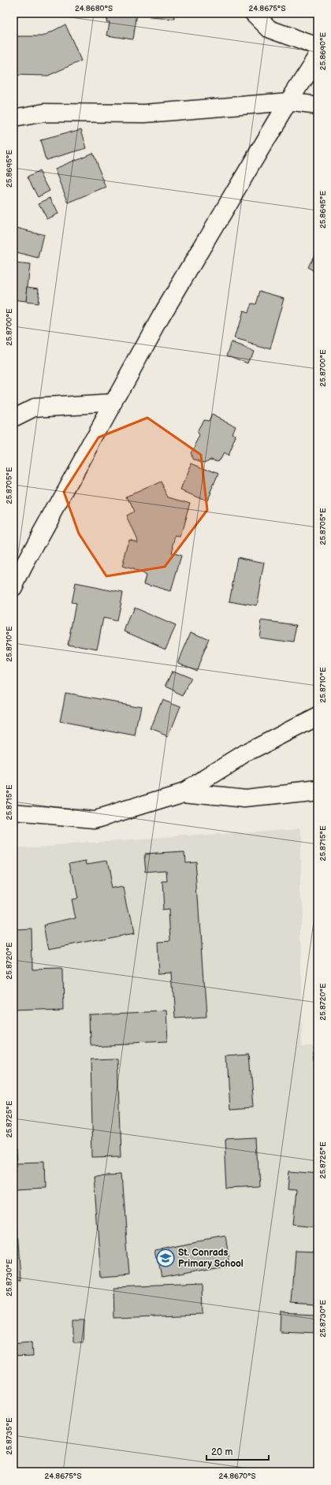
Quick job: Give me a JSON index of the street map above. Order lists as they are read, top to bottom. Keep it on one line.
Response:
{"places":{"school or university":["St. Conrads Primary School"]},"scale_bar":"20 m","coordinates":["24.8680°S","24.8675°S","25.8690°E","25.8695°E","25.8700°E","25.8705°E","25.8710°E","25.8715°E","25.8720°E","25.8725°E","25.8730°E","25.8735°E","24.8670°S"]}
